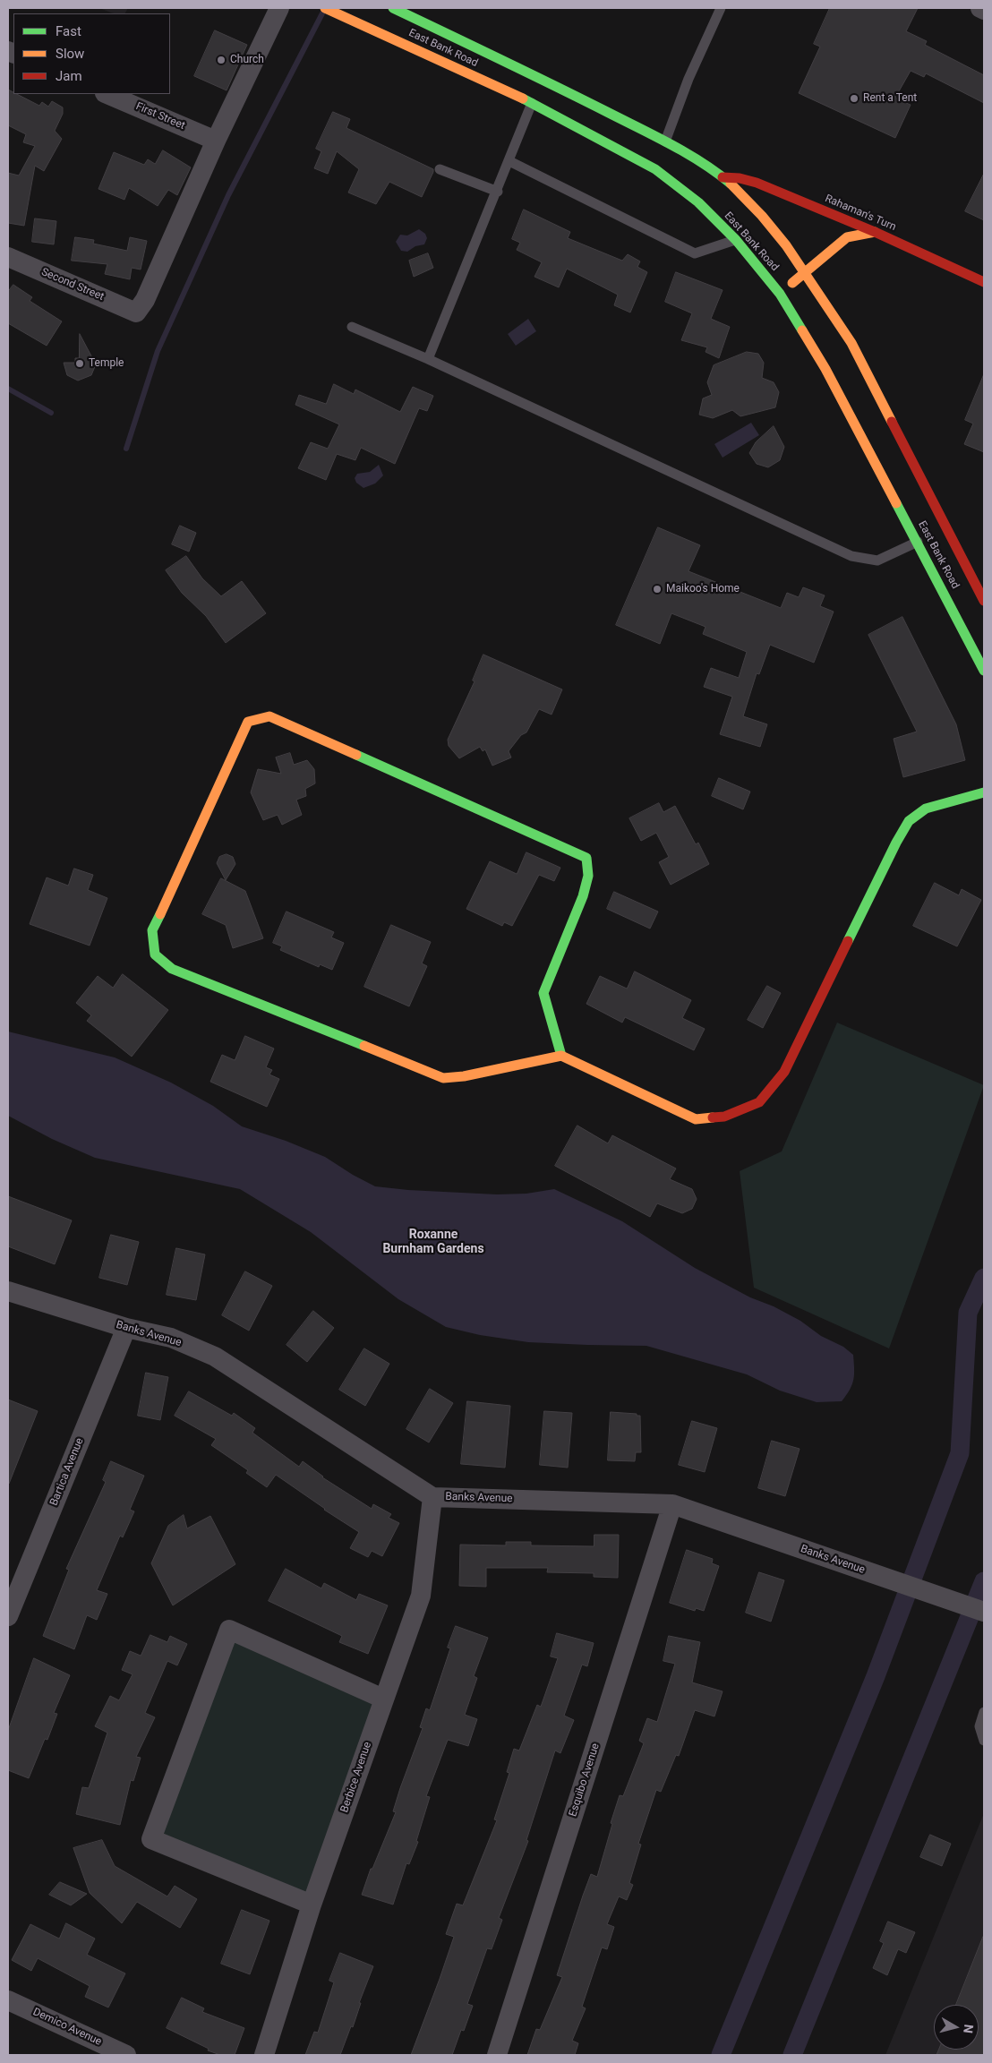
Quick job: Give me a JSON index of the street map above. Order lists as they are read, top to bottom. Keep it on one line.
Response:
{"streets":{"main road":["East Bank Road","Rahaman's Turn"],"street":["First Street","Second Street","Banks Avenue","Bartica Avenue","Berbice Avenue","Esquibo Avenue","Demico Avenue"]},"crossings":[["East Bank Road","Rahaman's Turn"],["First Street","Second Street"],["Banks Avenue","Bartica Avenue"],["Banks Avenue","Berbice Avenue"],["Banks Avenue","Esquibo Avenue"]],"districts":["Roxanne Burnham Gardens"],"places":["Church","Rent a Tent","Temple","Maikoo's Home"],"legend":["Fast","Slow","Jam"],"north":"right"}
